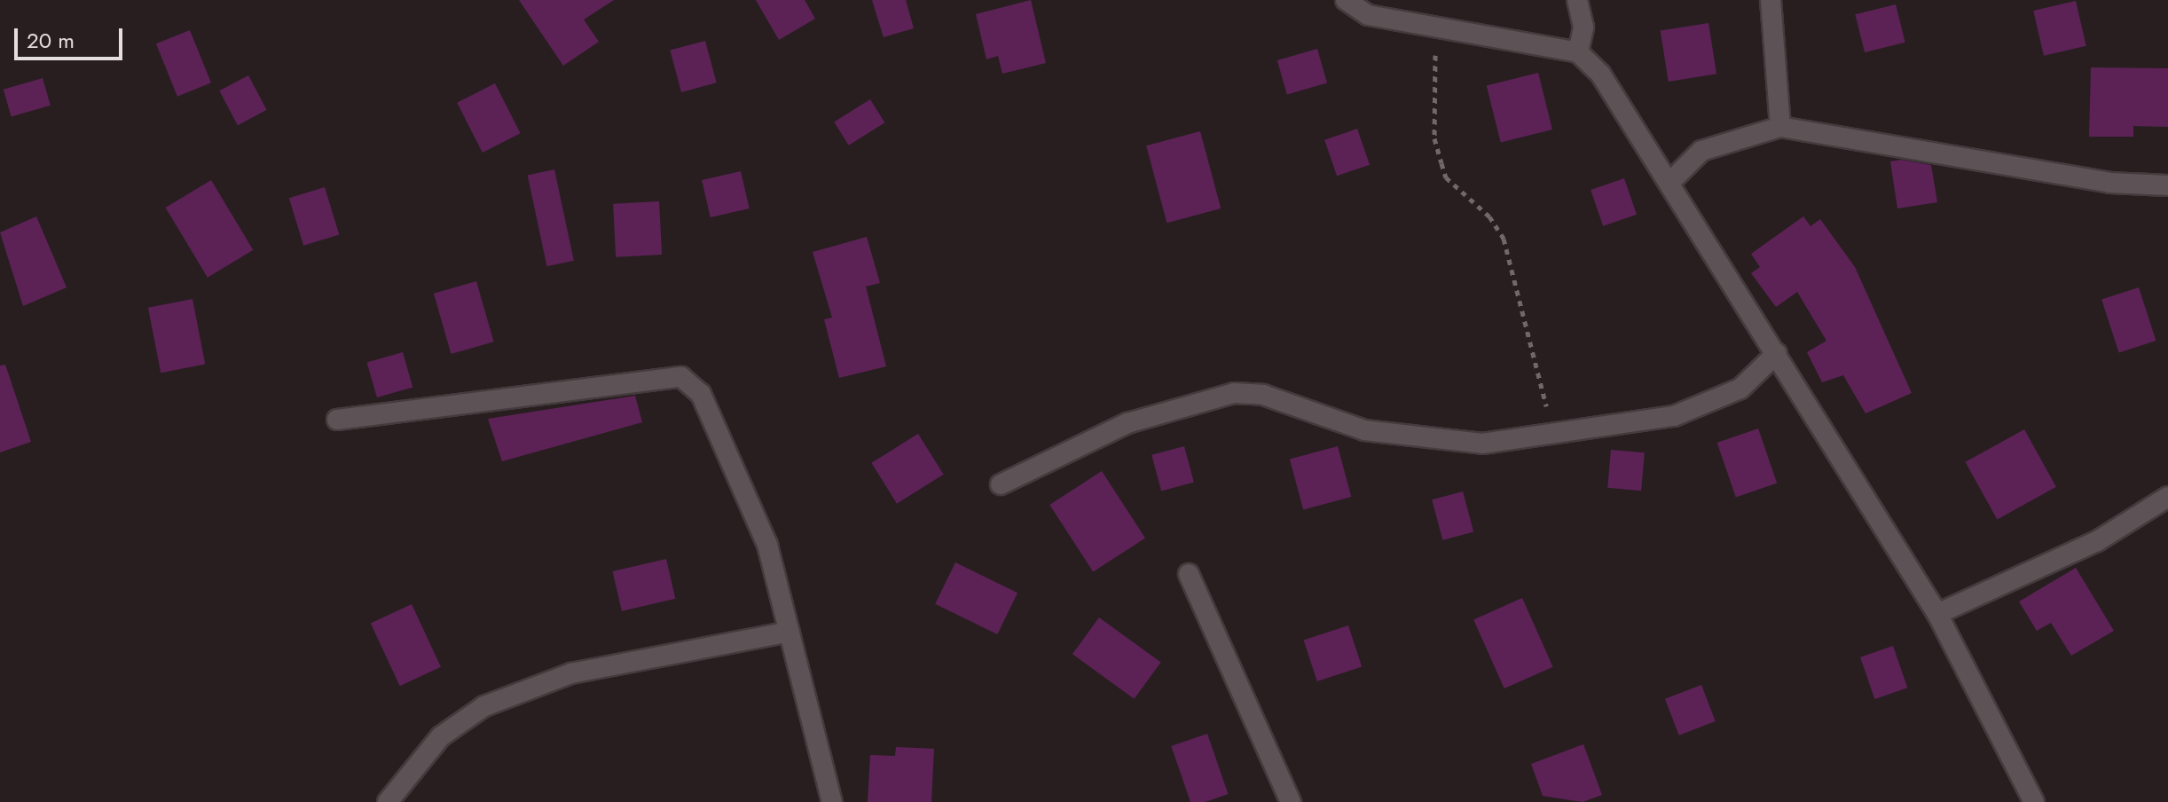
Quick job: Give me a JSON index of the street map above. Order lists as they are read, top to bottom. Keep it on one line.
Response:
{"scale_bar":"20 m"}
